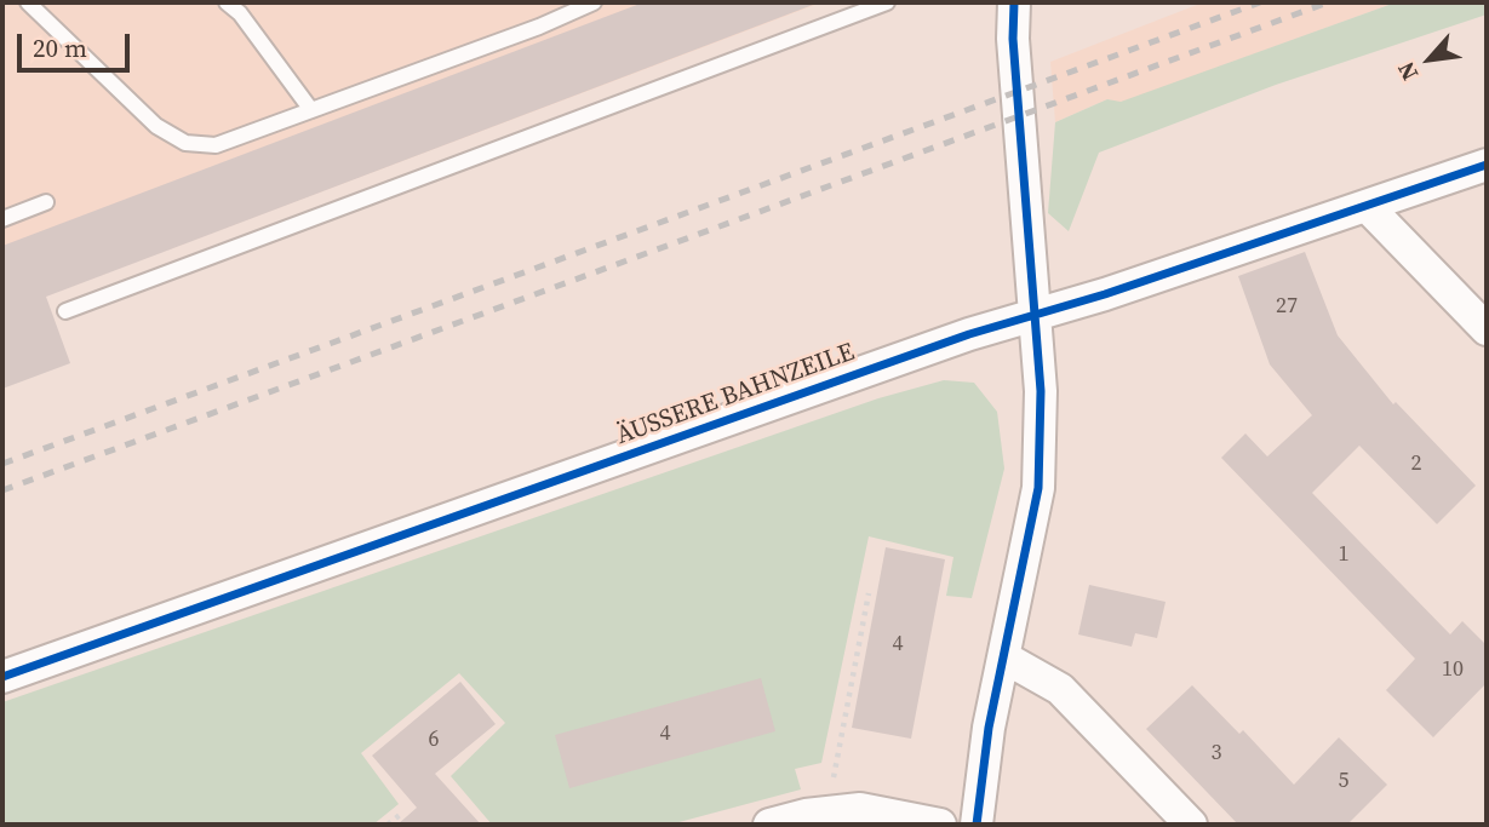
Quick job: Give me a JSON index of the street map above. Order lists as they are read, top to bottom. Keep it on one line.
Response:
{"streets":{"street":["ÄUSSERE BAHNZEILE"]},"house_numbers":["27","2","1","4","10","4","6","3","5"],"scale_bar":"20 m","north":"bottom left"}
